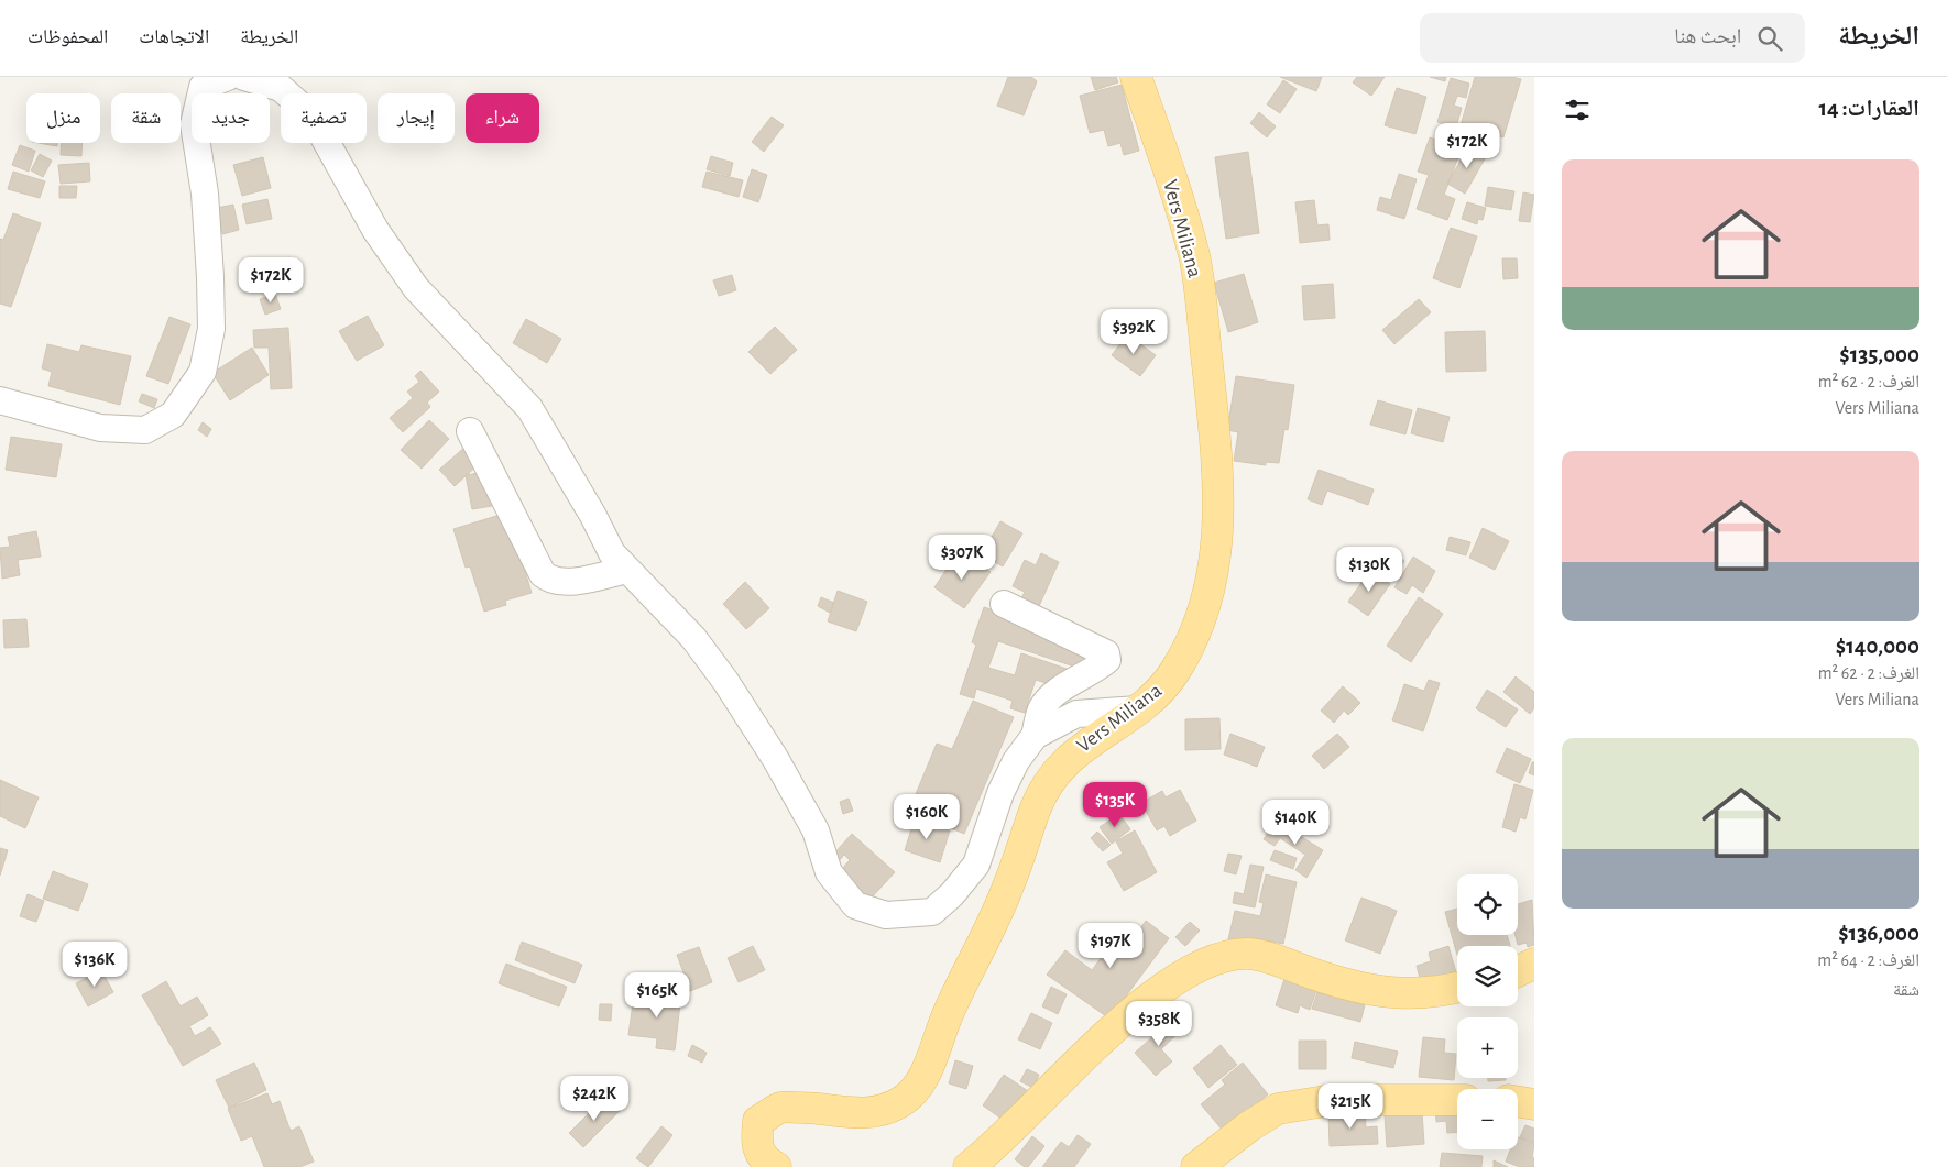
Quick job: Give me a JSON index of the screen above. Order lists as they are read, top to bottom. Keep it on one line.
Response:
{"streets":{"main road":["Vers Miliana"]},"page":{"header":"الخريطة","search":"ابحث هنا","nav":["الخريطة","الاتجاهات","المحفوظات"],"heading":"العقارات: 14","chip":["شراء","إيجار","تصفية","جديد","شقة","منزل"],"price":["$172K","$172K","$392K","$307K","$130K","$135K","$160K","$140K","$197K","$136K","$165K","$358K","$242K","$215K"],"list":[{"name":"$135,000","note":"الغرف: 2 · 62 m² · Vers Miliana"},{"name":"$140,000","note":"الغرف: 2 · 62 m² · Vers Miliana"},{"name":"$136,000","note":"الغرف: 2 · 64 m² · شقة"}],"map_buttons":["+","−"]}}
